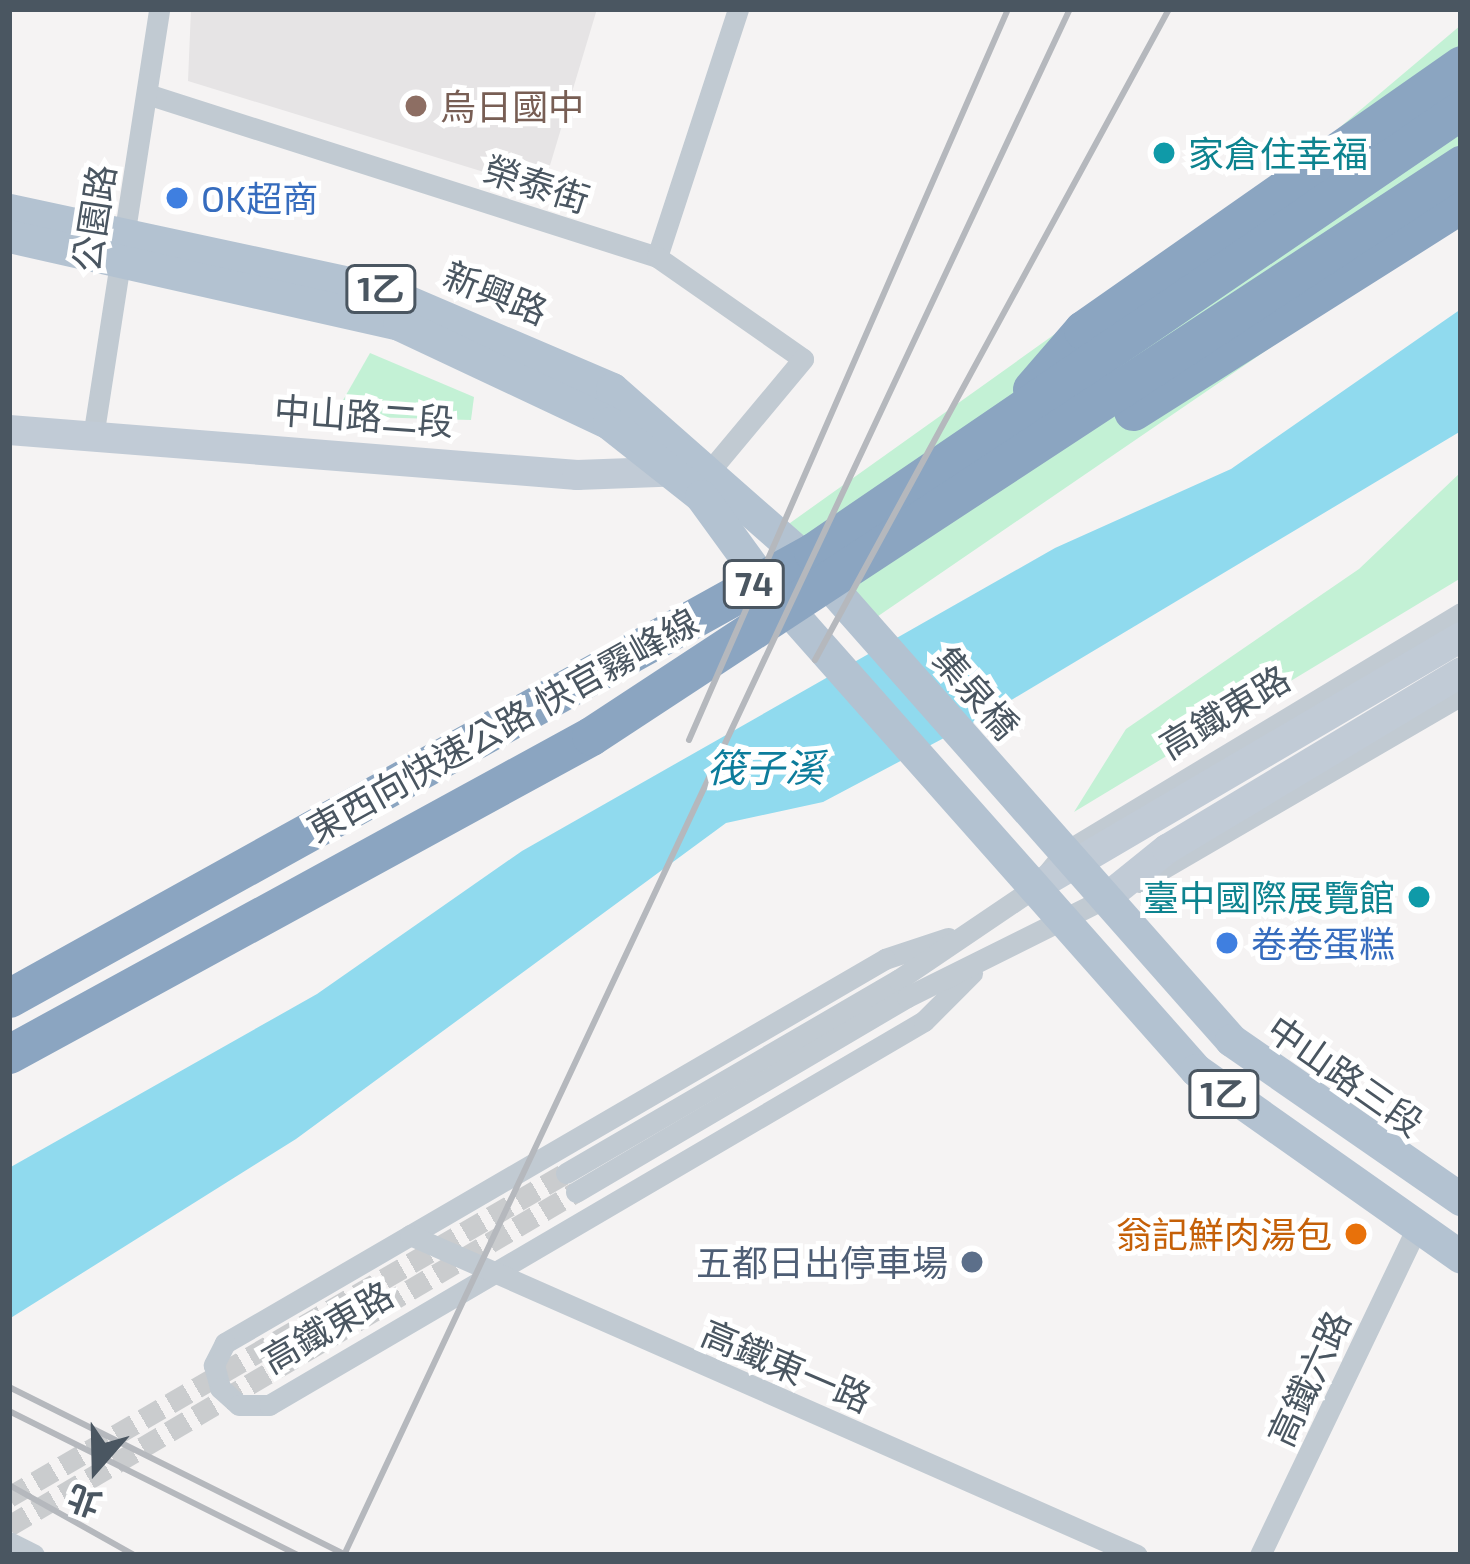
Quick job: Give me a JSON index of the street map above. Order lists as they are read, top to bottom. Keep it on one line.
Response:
{"streets":{"highway":["74","東西向快速公路 快官霧峰線"],"main road":["1乙","新興路","集泉橋","中山路三段"],"street":["榮泰街","公園路","中山路二段","高鐵東路","高鐵東一路","高鐵六路"]},"crossings":[["榮泰街","公園路"],["榮泰街","1乙"],["榮泰街","新興路"],["榮泰街","中山路二段"],["公園路","新興路"],["公園路","中山路二段"],["1乙","新興路"],["1乙","中山路二段"],["1乙","集泉橋"],["1乙","高鐵東路"],["1乙","高鐵六路"],["新興路","中山路二段"],["74","東西向快速公路 快官霧峰線"],["集泉橋","高鐵東路"],["集泉橋","中山路三段"],["高鐵東路","中山路三段"],["高鐵東路","高鐵東一路"]],"water":["筏子溪"],"places":["烏日國中","家倉住幸福","OK超商","臺中國際展覽館","卷卷蛋糕","翁記鮮肉湯包","五都日出停車場"],"north":"bottom"}
